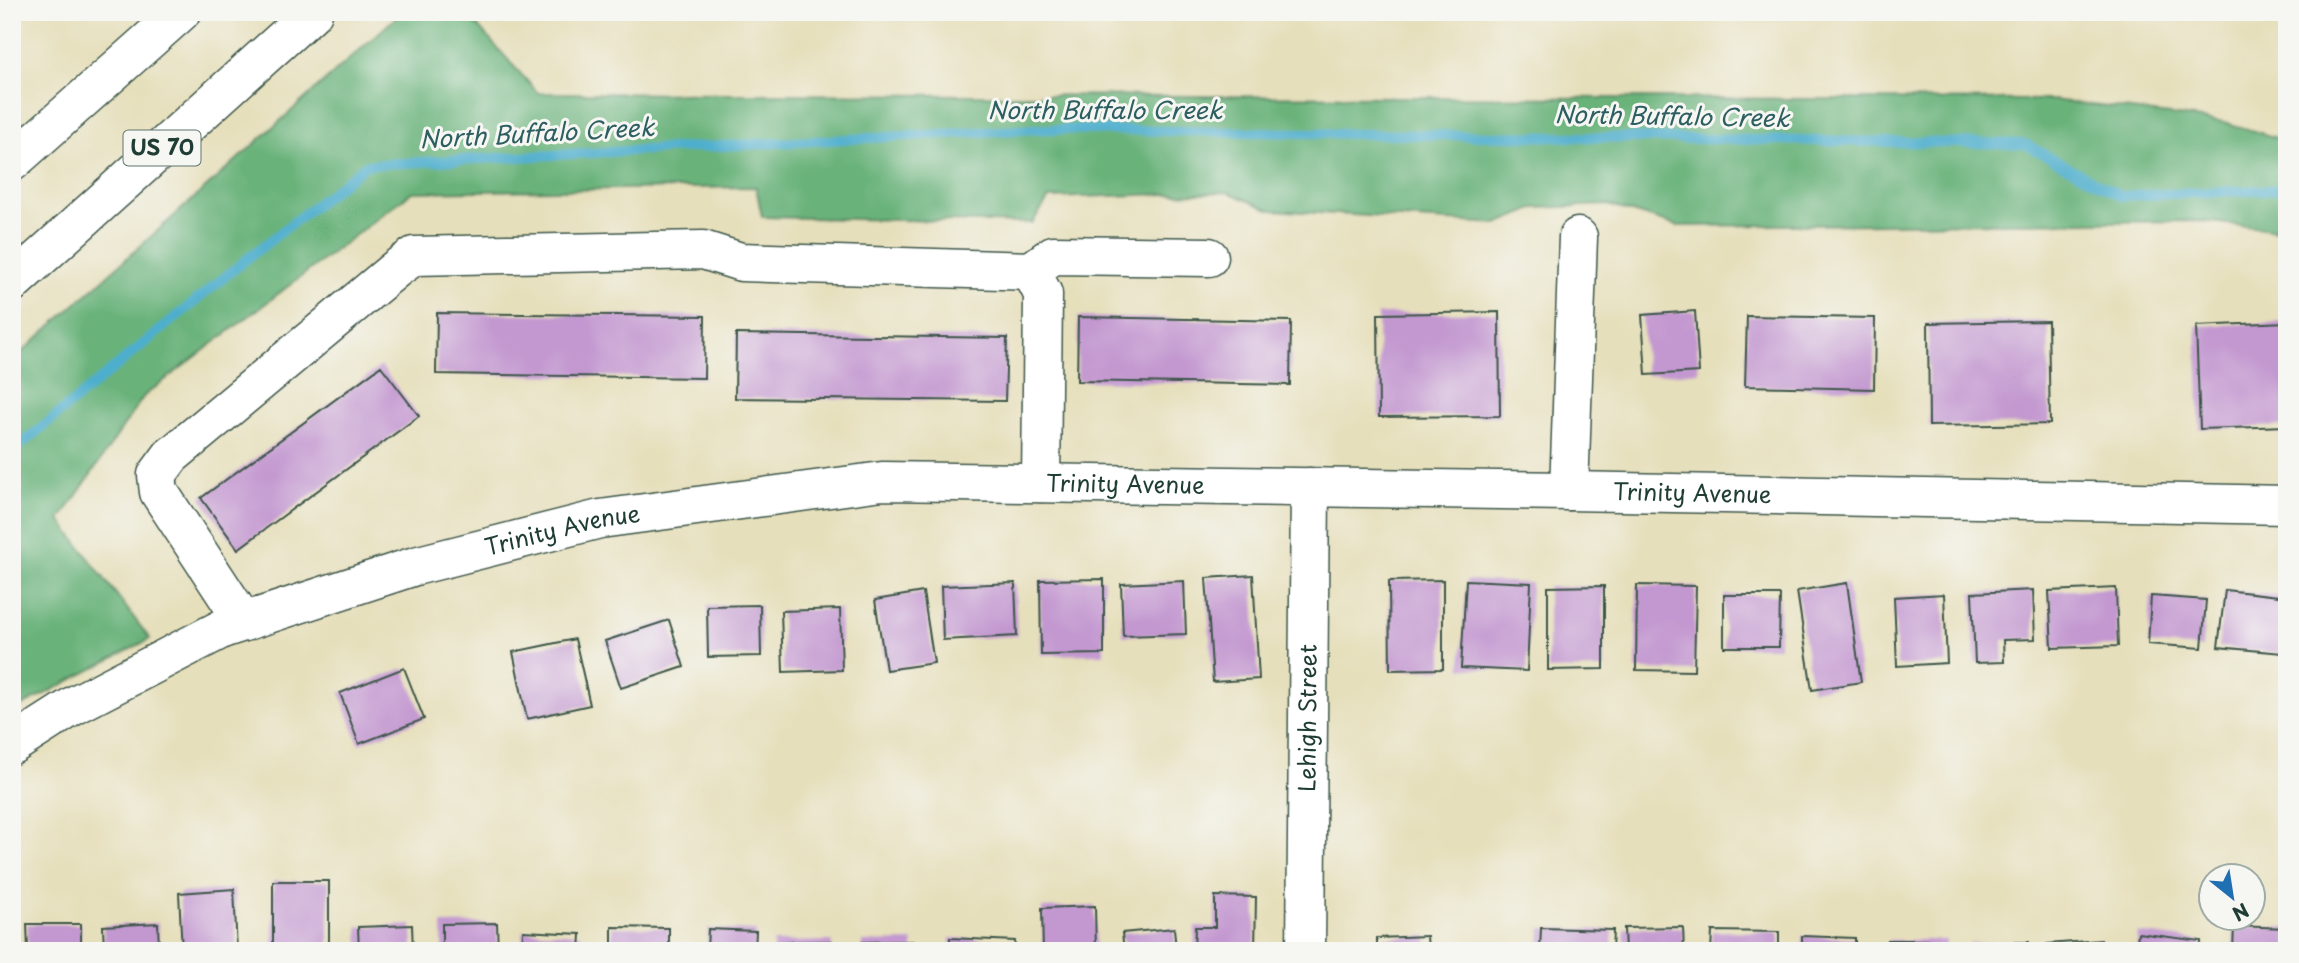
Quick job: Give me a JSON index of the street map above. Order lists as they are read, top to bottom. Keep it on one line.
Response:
{"streets":{"main road":["US 70","Trinity Avenue","Lehigh Street"]},"crossings":[["Trinity Avenue","Lehigh Street"]],"water":["North Buffalo Creek"],"north":"bottom right"}
